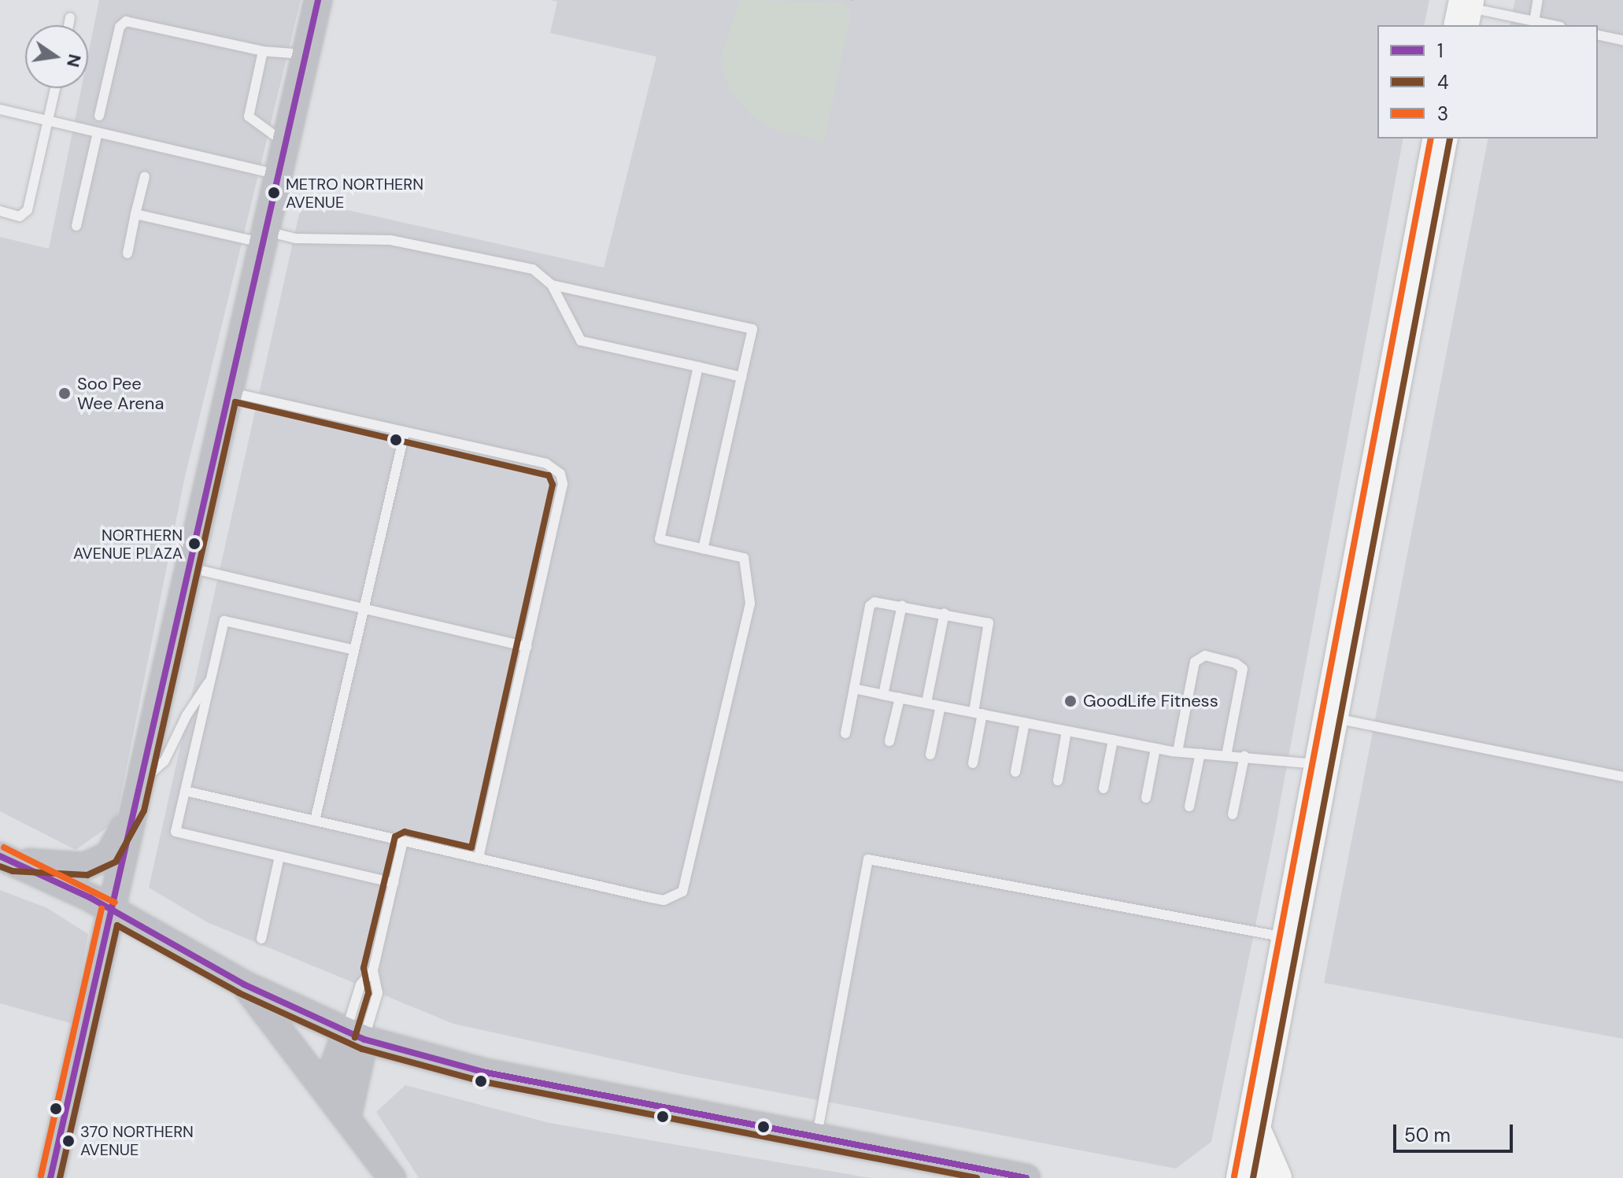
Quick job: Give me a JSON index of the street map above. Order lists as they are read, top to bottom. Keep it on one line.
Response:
{"places":["METRO NORTHERN AVENUE","Soo Pee Wee Arena","NORTHERN AVENUE PLAZA","GoodLife Fitness","370 NORTHERN AVENUE"],"lines":["transit line 1","transit line 4","transit line 3"],"legend":["1","4","3"],"scale_bar":"50 m","north":"right"}
